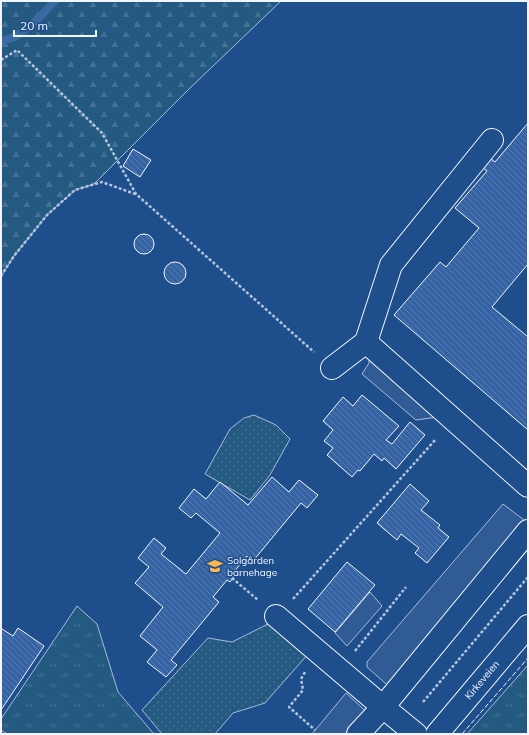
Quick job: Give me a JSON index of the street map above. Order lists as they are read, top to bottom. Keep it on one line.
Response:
{"streets":{"main road":["Kirkeveien"]},"places":{"school or university":["Solgården barnehage"]},"scale_bar":"20 m"}
